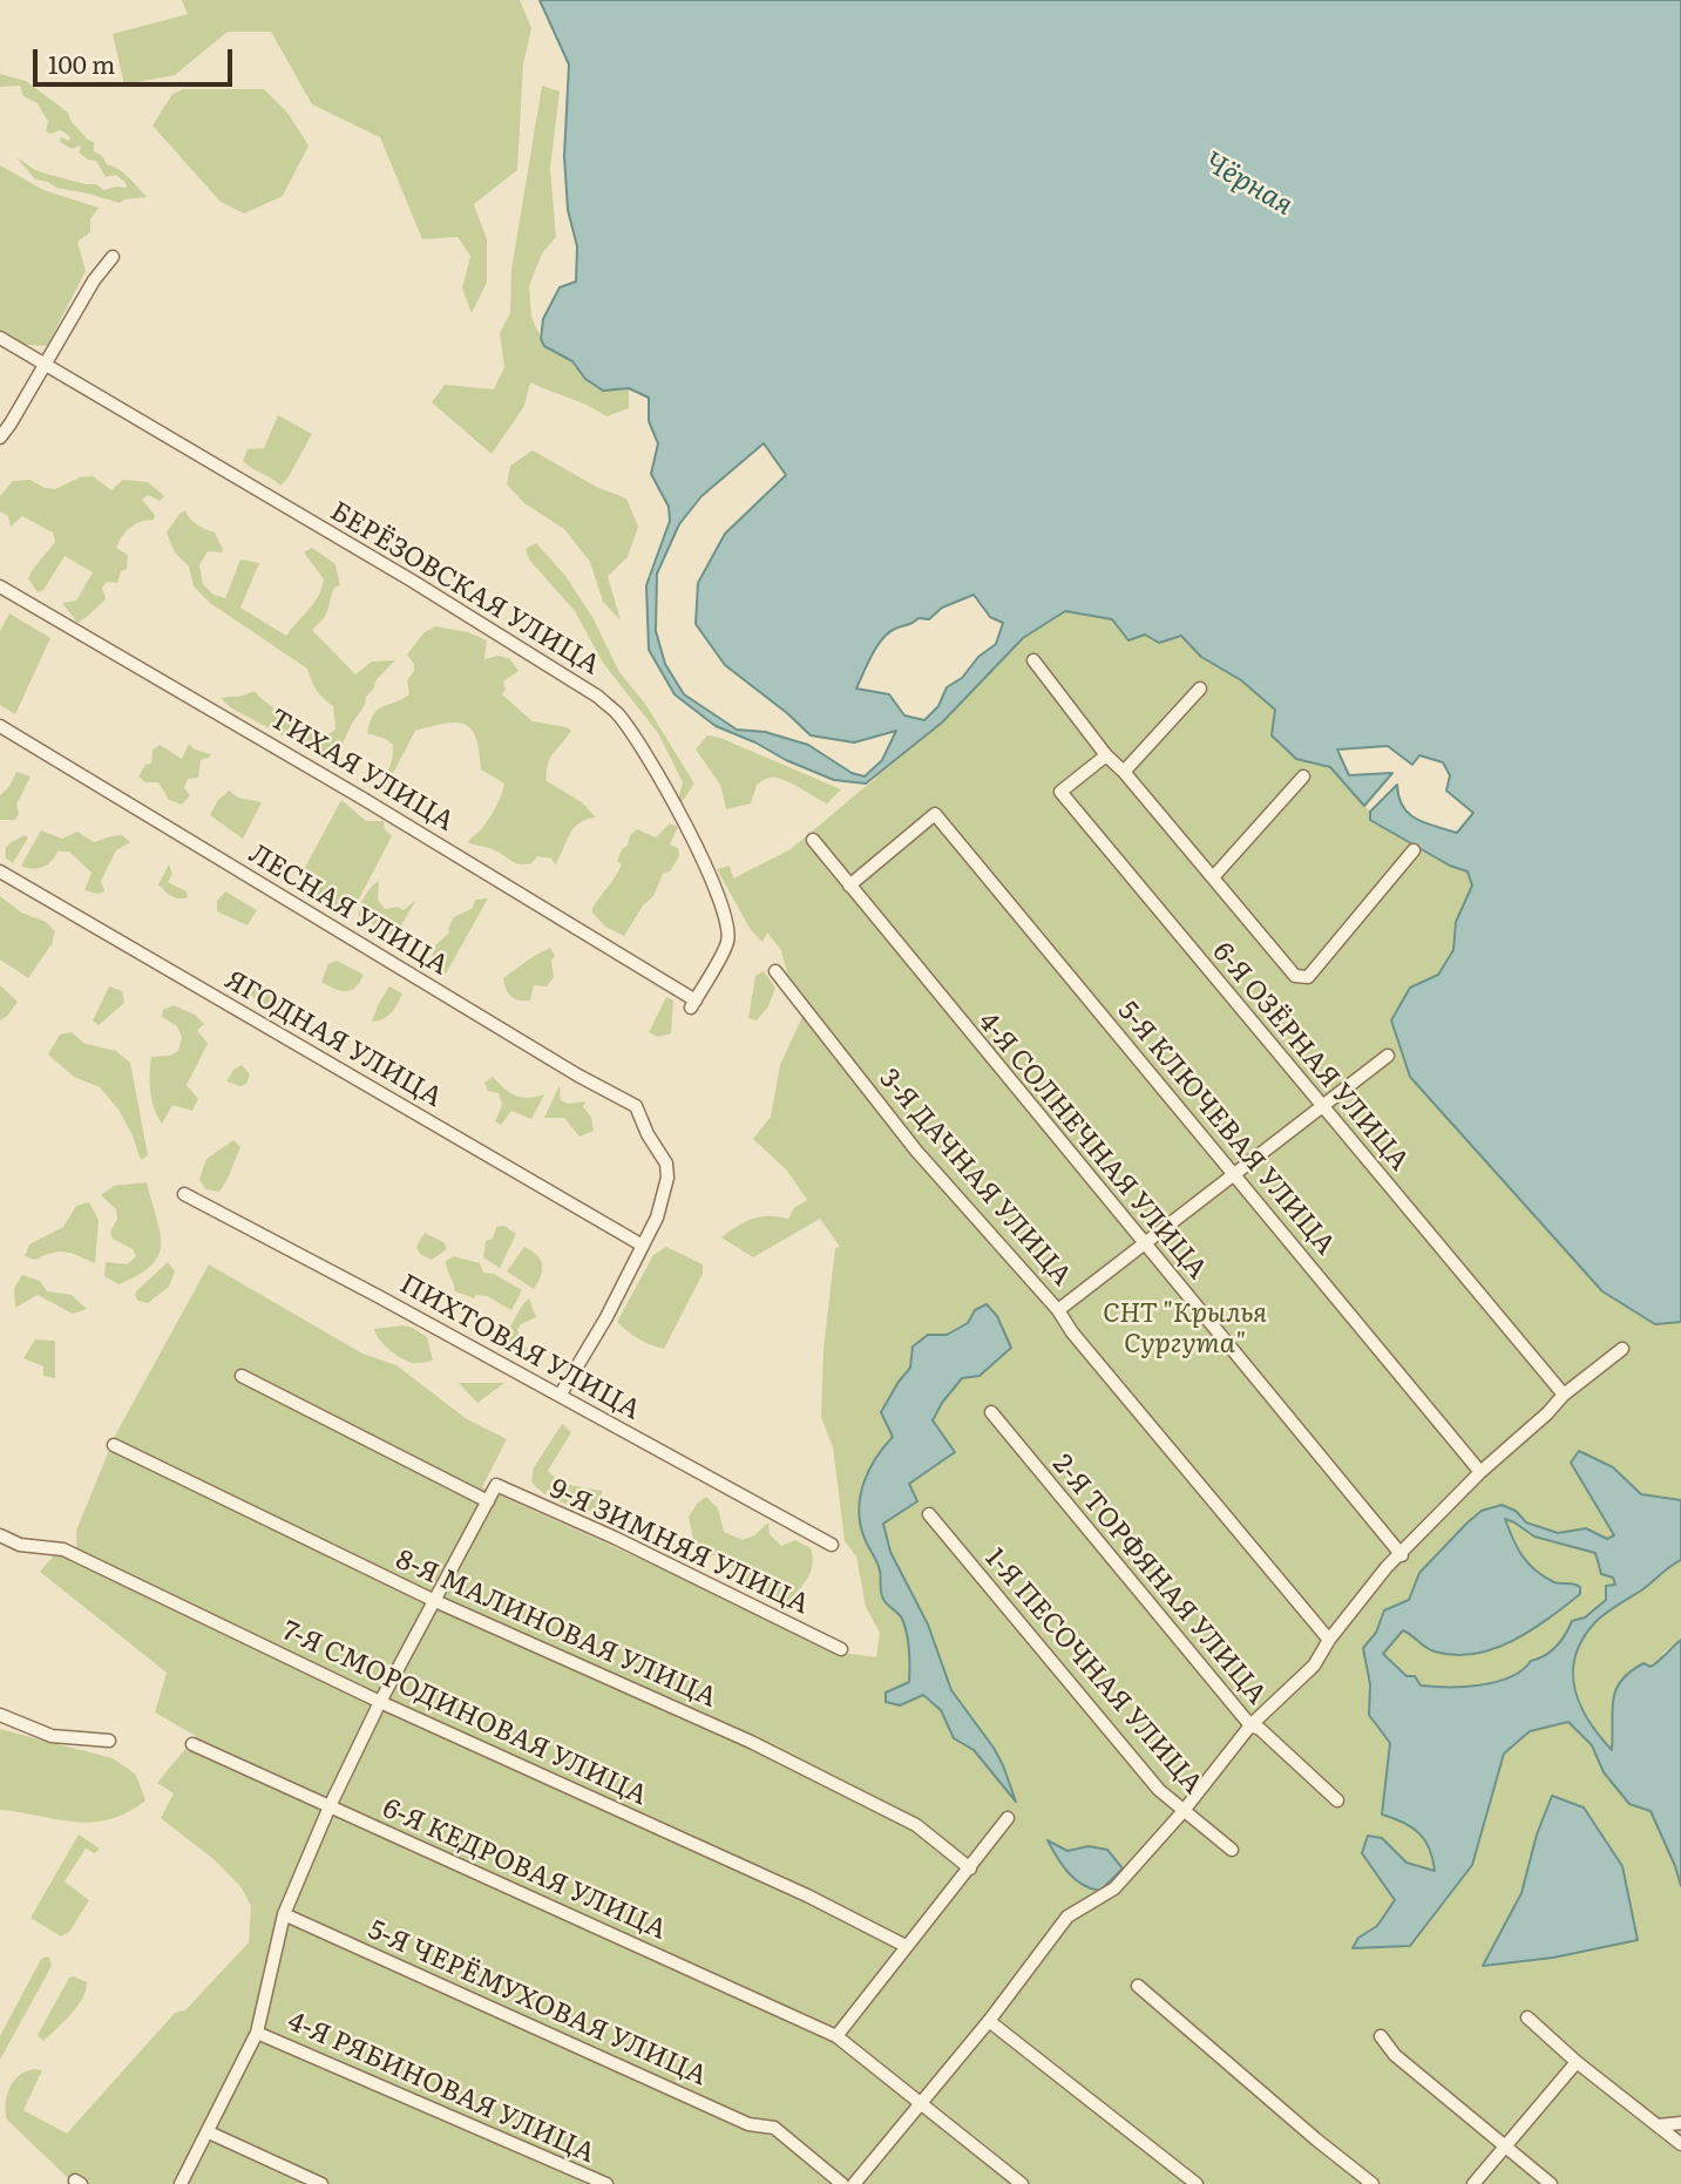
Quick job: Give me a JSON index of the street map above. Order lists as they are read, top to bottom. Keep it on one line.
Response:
{"streets":{"street":["БЕРЁЗОВСКАЯ УЛИЦА","ТИХАЯ УЛИЦА","ЛЕСНАЯ УЛИЦА","ЯГОДНАЯ УЛИЦА","6-Я ОЗЁРНАЯ УЛИЦА","5-Я КЛЮЧЕВАЯ УЛИЦА","4-Я СОЛНЕЧНАЯ УЛИЦА","3-Я ДАЧНАЯ УЛИЦА","ПИХТОВАЯ УЛИЦА","9-Я ЗИМНЯЯ УЛИЦА","2-Я ТОРФЯНАЯ УЛИЦА","8-Я МАЛИНОВАЯ УЛИЦА","1-Я ПЕСОЧНАЯ УЛИЦА","7-Я СМОРОДИНОВАЯ УЛИЦА","6-Я КЕДРОВАЯ УЛИЦА","5-Я ЧЕРЁМУХОВАЯ УЛИЦА","4-Я РЯБИНОВАЯ УЛИЦА"]},"crossings":[["БЕРЁЗОВСКАЯ УЛИЦА","ТИХАЯ УЛИЦА"],["ЛЕСНАЯ УЛИЦА","ЯГОДНАЯ УЛИЦА"],["ЛЕСНАЯ УЛИЦА","ПИХТОВАЯ УЛИЦА"],["5-Я КЛЮЧЕВАЯ УЛИЦА","4-Я СОЛНЕЧНАЯ УЛИЦА"]],"water":["Чёрная"],"parks":["CНТ \"Крылья Сургута\""],"scale_bar":"100 m"}
